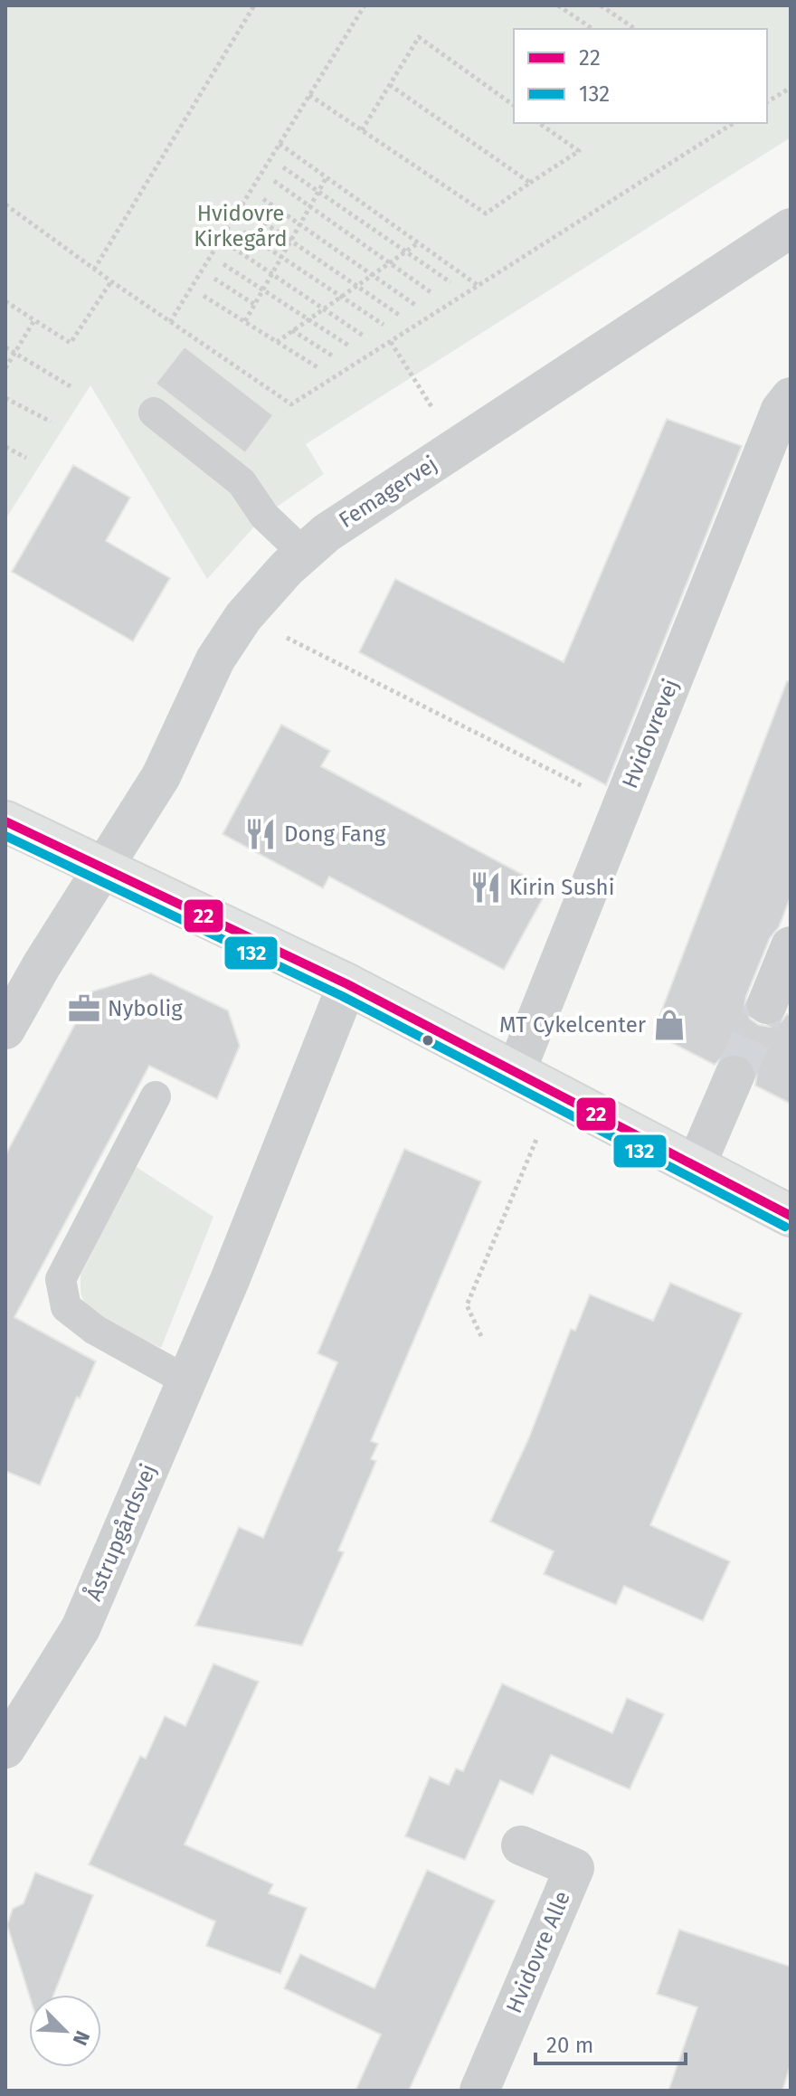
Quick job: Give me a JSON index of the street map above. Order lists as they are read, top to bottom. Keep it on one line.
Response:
{"streets":{"street":["Femagervej","Hvidovrevej","Åstrupgårdsvej","Hvidovre Alle"]},"parks":["Hvidovre Kirkegård"],"places":{"restaurant":["Dong Fang","Kirin Sushi"],"office":["Nybolig"],"shop":["MT Cykelcenter"]},"lines":["transit line 22","transit line 132"],"legend":["22","132"],"scale_bar":"20 m","north":"bottom right"}
